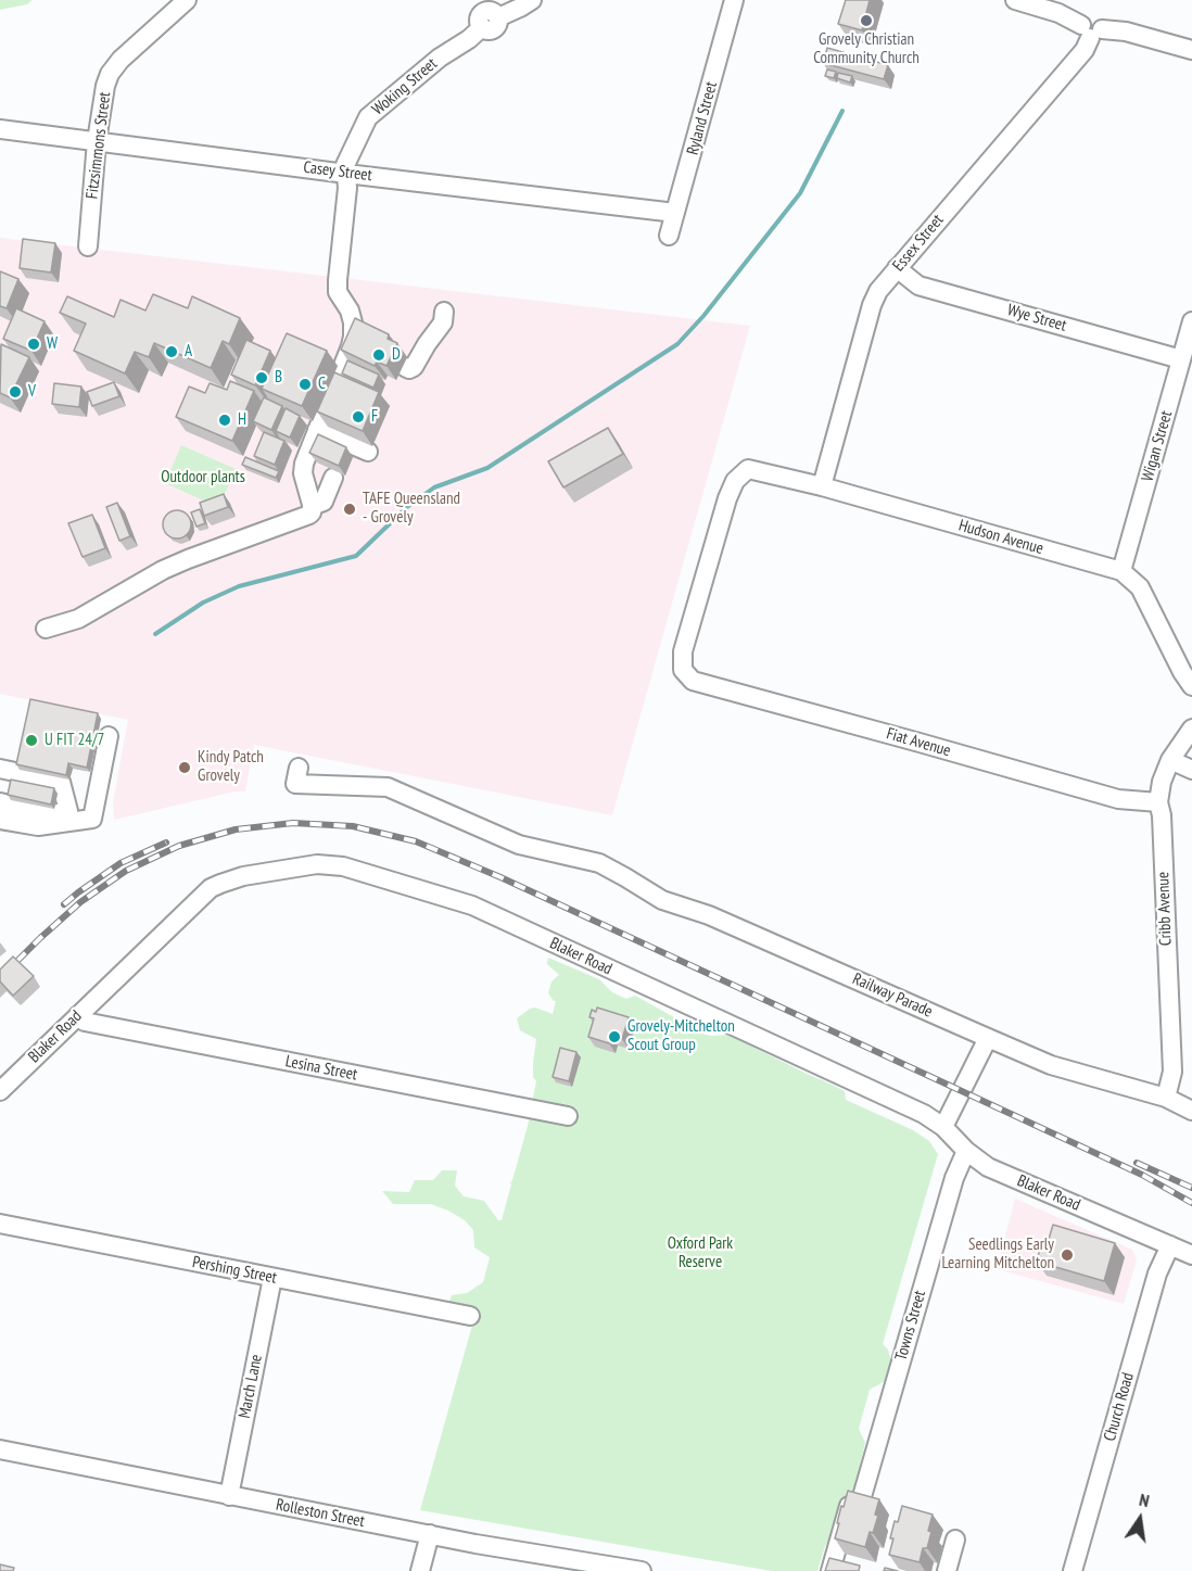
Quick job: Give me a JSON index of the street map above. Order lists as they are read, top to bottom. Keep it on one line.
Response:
{"streets":{"street":["Woking Street","Ryland Street","Fitzsimmons Street","Casey Street","Essex Street","Wye Street","Wigan Street","Hudson Avenue","Fiat Avenue","Cribb Avenue","Blaker Road","Railway Parade","Lesina Street","Pershing Street","Towns Street","March Lane","Church Road","Rolleston Street"]},"crossings":[["Woking Street","Casey Street"],["Ryland Street","Casey Street"],["Fitzsimmons Street","Casey Street"],["Essex Street","Wye Street"],["Essex Street","Hudson Avenue"],["Wye Street","Wigan Street"],["Wigan Street","Hudson Avenue"],["Hudson Avenue","Fiat Avenue"],["Fiat Avenue","Cribb Avenue"],["Cribb Avenue","Railway Parade"],["Blaker Road","Lesina Street"],["Blaker Road","Towns Street"],["Blaker Road","Church Road"],["Pershing Street","March Lane"],["March Lane","Rolleston Street"]],"parks":["Outdoor plants","Oxford Park Reserve"],"places":["Grovely Christian Community Church","W","A","D","B","C","V","F","H","TAFE Queensland - Grovely","U FIT 24/7","Kindy Patch Grovely","Grovely-Mitchelton Scout Group","Seedlings Early Learning Mitchelton"],"north":"top"}
